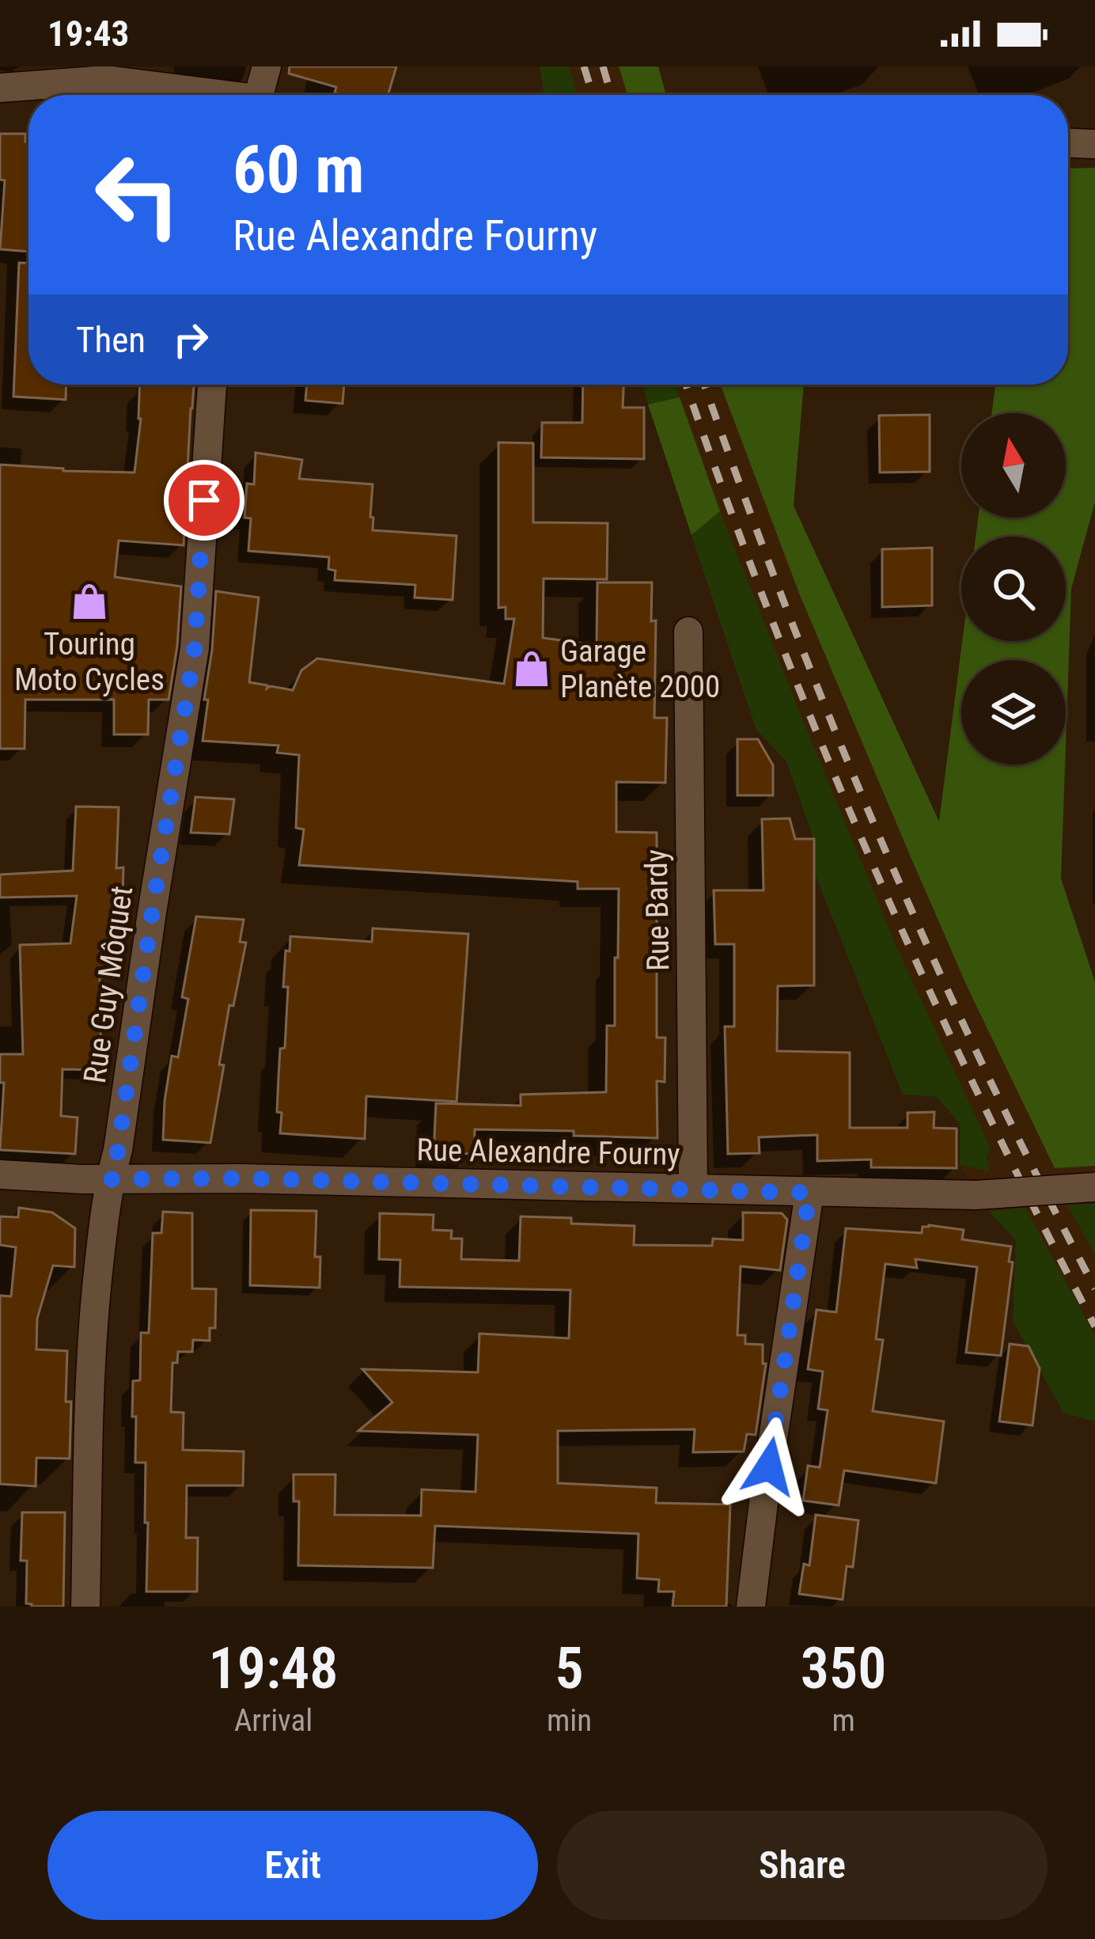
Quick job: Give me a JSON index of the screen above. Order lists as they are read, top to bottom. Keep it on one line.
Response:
{"streets":{"street":["Rue Bardy","Rue Guy Môquet","Rue Alexandre Fourny"]},"crossings":[["Rue Bardy","Rue Alexandre Fourny"],["Rue Guy Môquet","Rue Alexandre Fourny"]],"places":{"shop":["Touring Moto Cycles","Garage Planète 2000"]},"north":"top","page":{"status":"19:43","turn":["60 m","Rue Alexandre Fourny"],"then":"Then","eta":["19:48","Arrival","5","min","350","m"],"buttons":["Exit","Share"]}}
